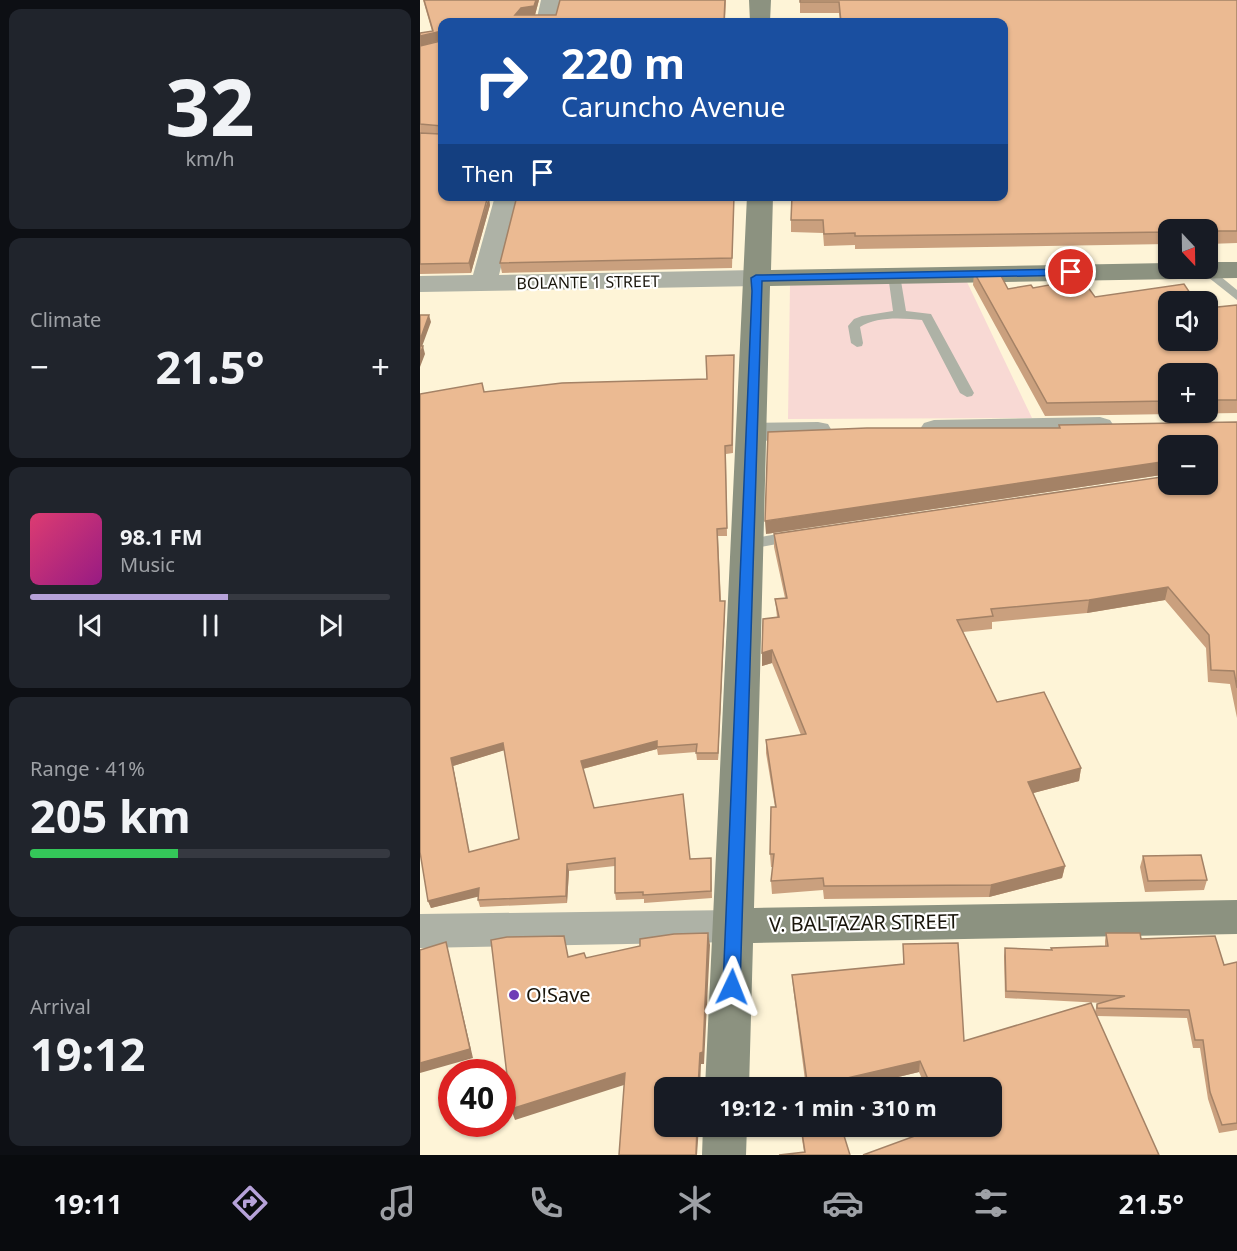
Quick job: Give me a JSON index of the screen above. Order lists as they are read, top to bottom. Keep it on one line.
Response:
{"streets":{"street":["BOLANTE 1 STREET","V. BALTAZAR STREET"]},"places":["O!Save"],"north":"bottom","page":{"tile":[["32","km/h"],"Climate",["Range · 41%","205 km"],["Arrival","19:12"]],"turn":["220 m","Caruncho Avenue"],"then":"Then","map_buttons":["+","−"],"heat":["−","21.5°","+"],"song":["98.1 FM","Music"],"limit":"40","trip":"19:12 · 1 min · 310 m","tabs":["19:11","21.5°"]}}
